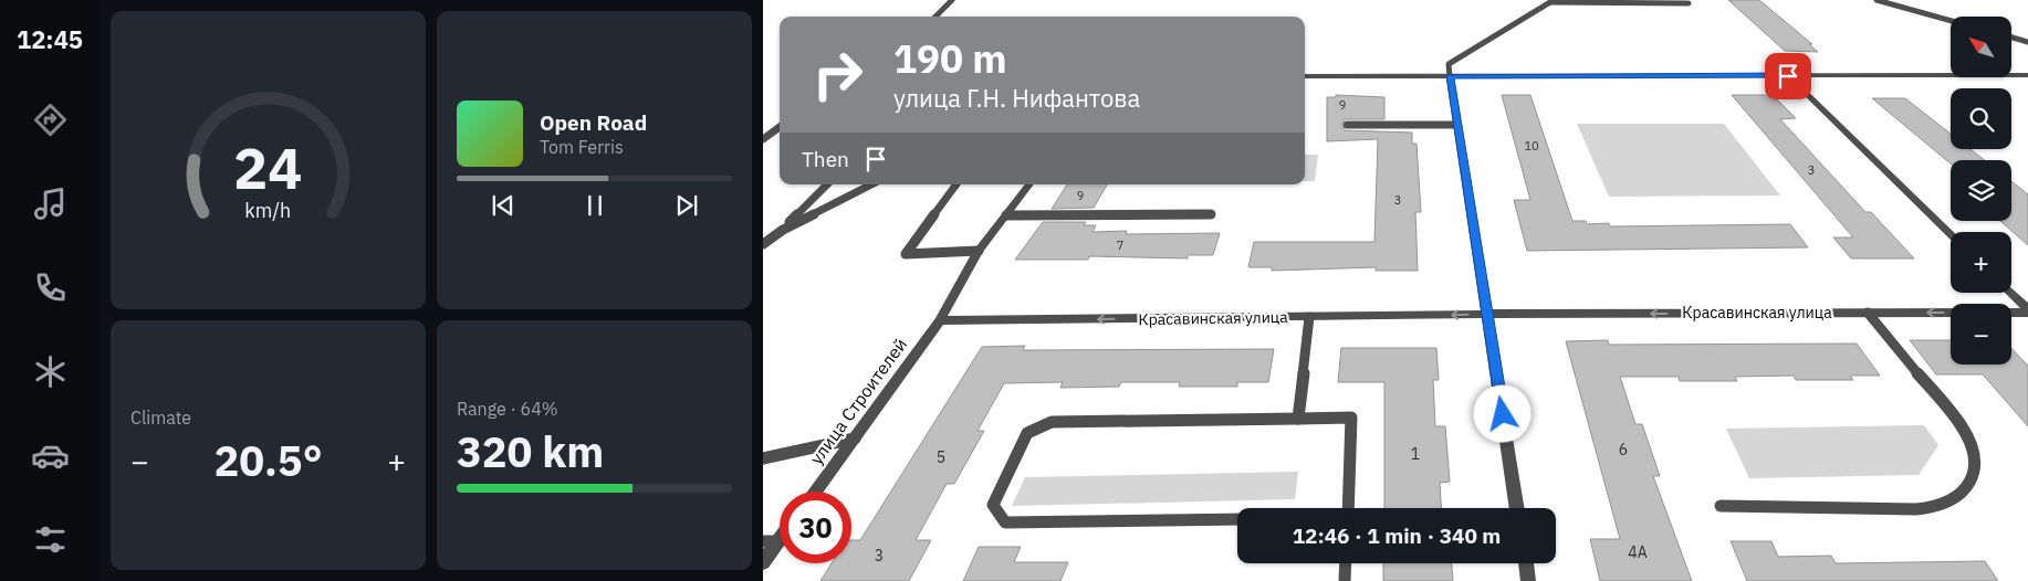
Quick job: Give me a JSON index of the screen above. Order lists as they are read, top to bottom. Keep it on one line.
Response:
{"streets":{"street":["Красавинская улица","улица Строителей"]},"crossings":[["Красавинская улица","улица Строителей"]],"one_way":["Красавинская улица"],"house_numbers":["9","10","3","9","3","7","6","1","5","4А","3"],"north":"top left","page":{"tabs":"12:45","map_buttons":["+","−"],"turn":["190 m","улица Г.Н. Нифантова"],"song":["Open Road","Tom Ferris"],"then":"Then","tile":["Climate",["Range · 64%","320 km"]],"heat":["−","20.5°","+"],"limit":"30","trip":"12:46 · 1 min · 340 m","gauge":["24","km/h"]}}
